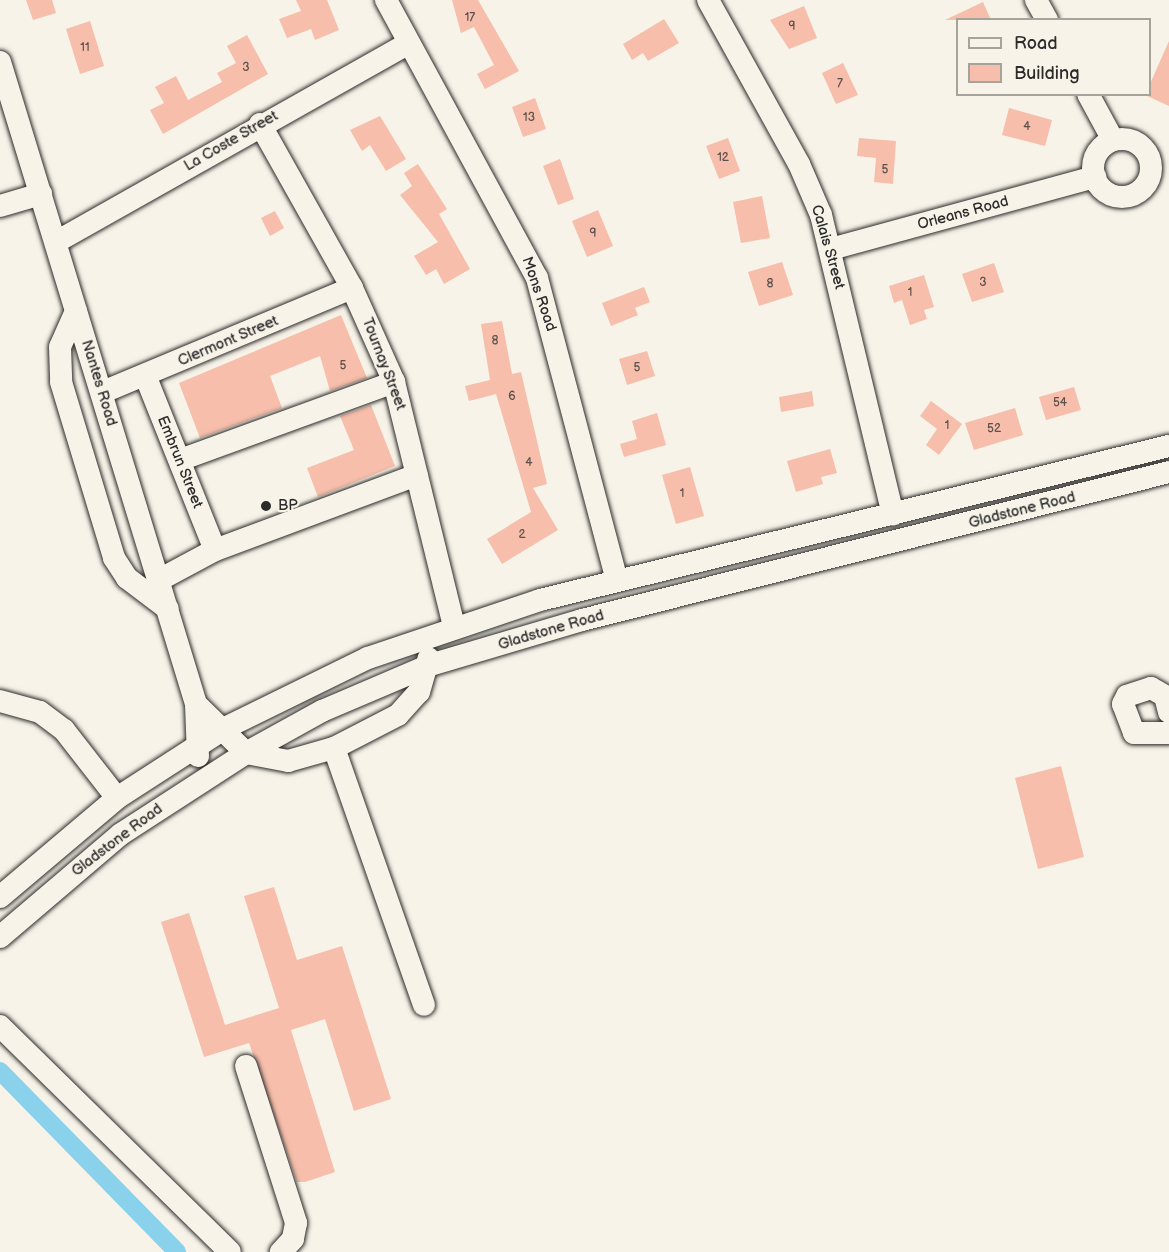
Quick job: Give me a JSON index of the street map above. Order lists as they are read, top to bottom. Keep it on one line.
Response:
{"streets":{"street":["La Coste Street","Orleans Road","Calais Street","Mons Road","Clermont Street","Tournay Street","Nantes Road","Embrun Street","Gladstone Road"]},"crossings":[["La Coste Street","Mons Road"],["La Coste Street","Tournay Street"],["La Coste Street","Nantes Road"],["Orleans Road","Calais Street"],["Calais Street","Gladstone Road"],["Mons Road","Gladstone Road"],["Clermont Street","Tournay Street"],["Clermont Street","Nantes Road"],["Clermont Street","Embrun Street"],["Tournay Street","Gladstone Road"],["Nantes Road","Gladstone Road"]],"places":["BP"],"house_numbers":["17","9","11","3","7","13","4","12","5","9","3","8","1","8","5","5","6","54","1","52","4","1","2"],"legend":["Road","Building"]}
